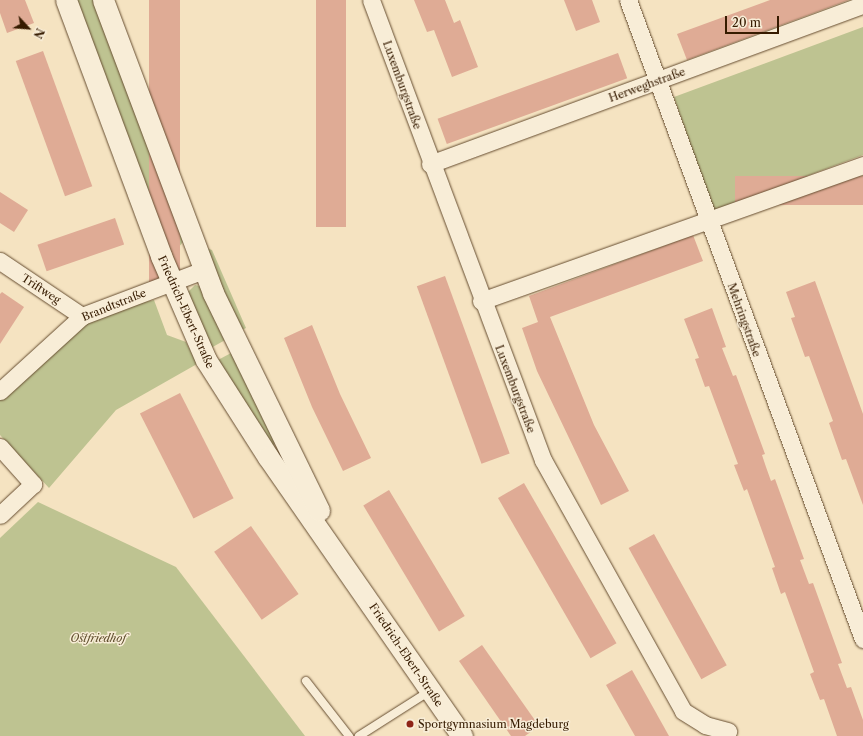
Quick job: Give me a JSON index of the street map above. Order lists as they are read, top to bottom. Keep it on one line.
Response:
{"streets":{"street":["Luxemburgstraße","Herweghstraße","Triftweg","Brandtstraße","Friedrich-Ebert-Straße","Mehringstraße"]},"crossings":[["Luxemburgstraße","Herweghstraße"],["Herweghstraße","Mehringstraße"],["Triftweg","Brandtstraße"],["Brandtstraße","Friedrich-Ebert-Straße"]],"parks":["Ostfriedhof"],"places":["Sportgymnasium Magdeburg"],"scale_bar":"20 m","north":"bottom right"}
